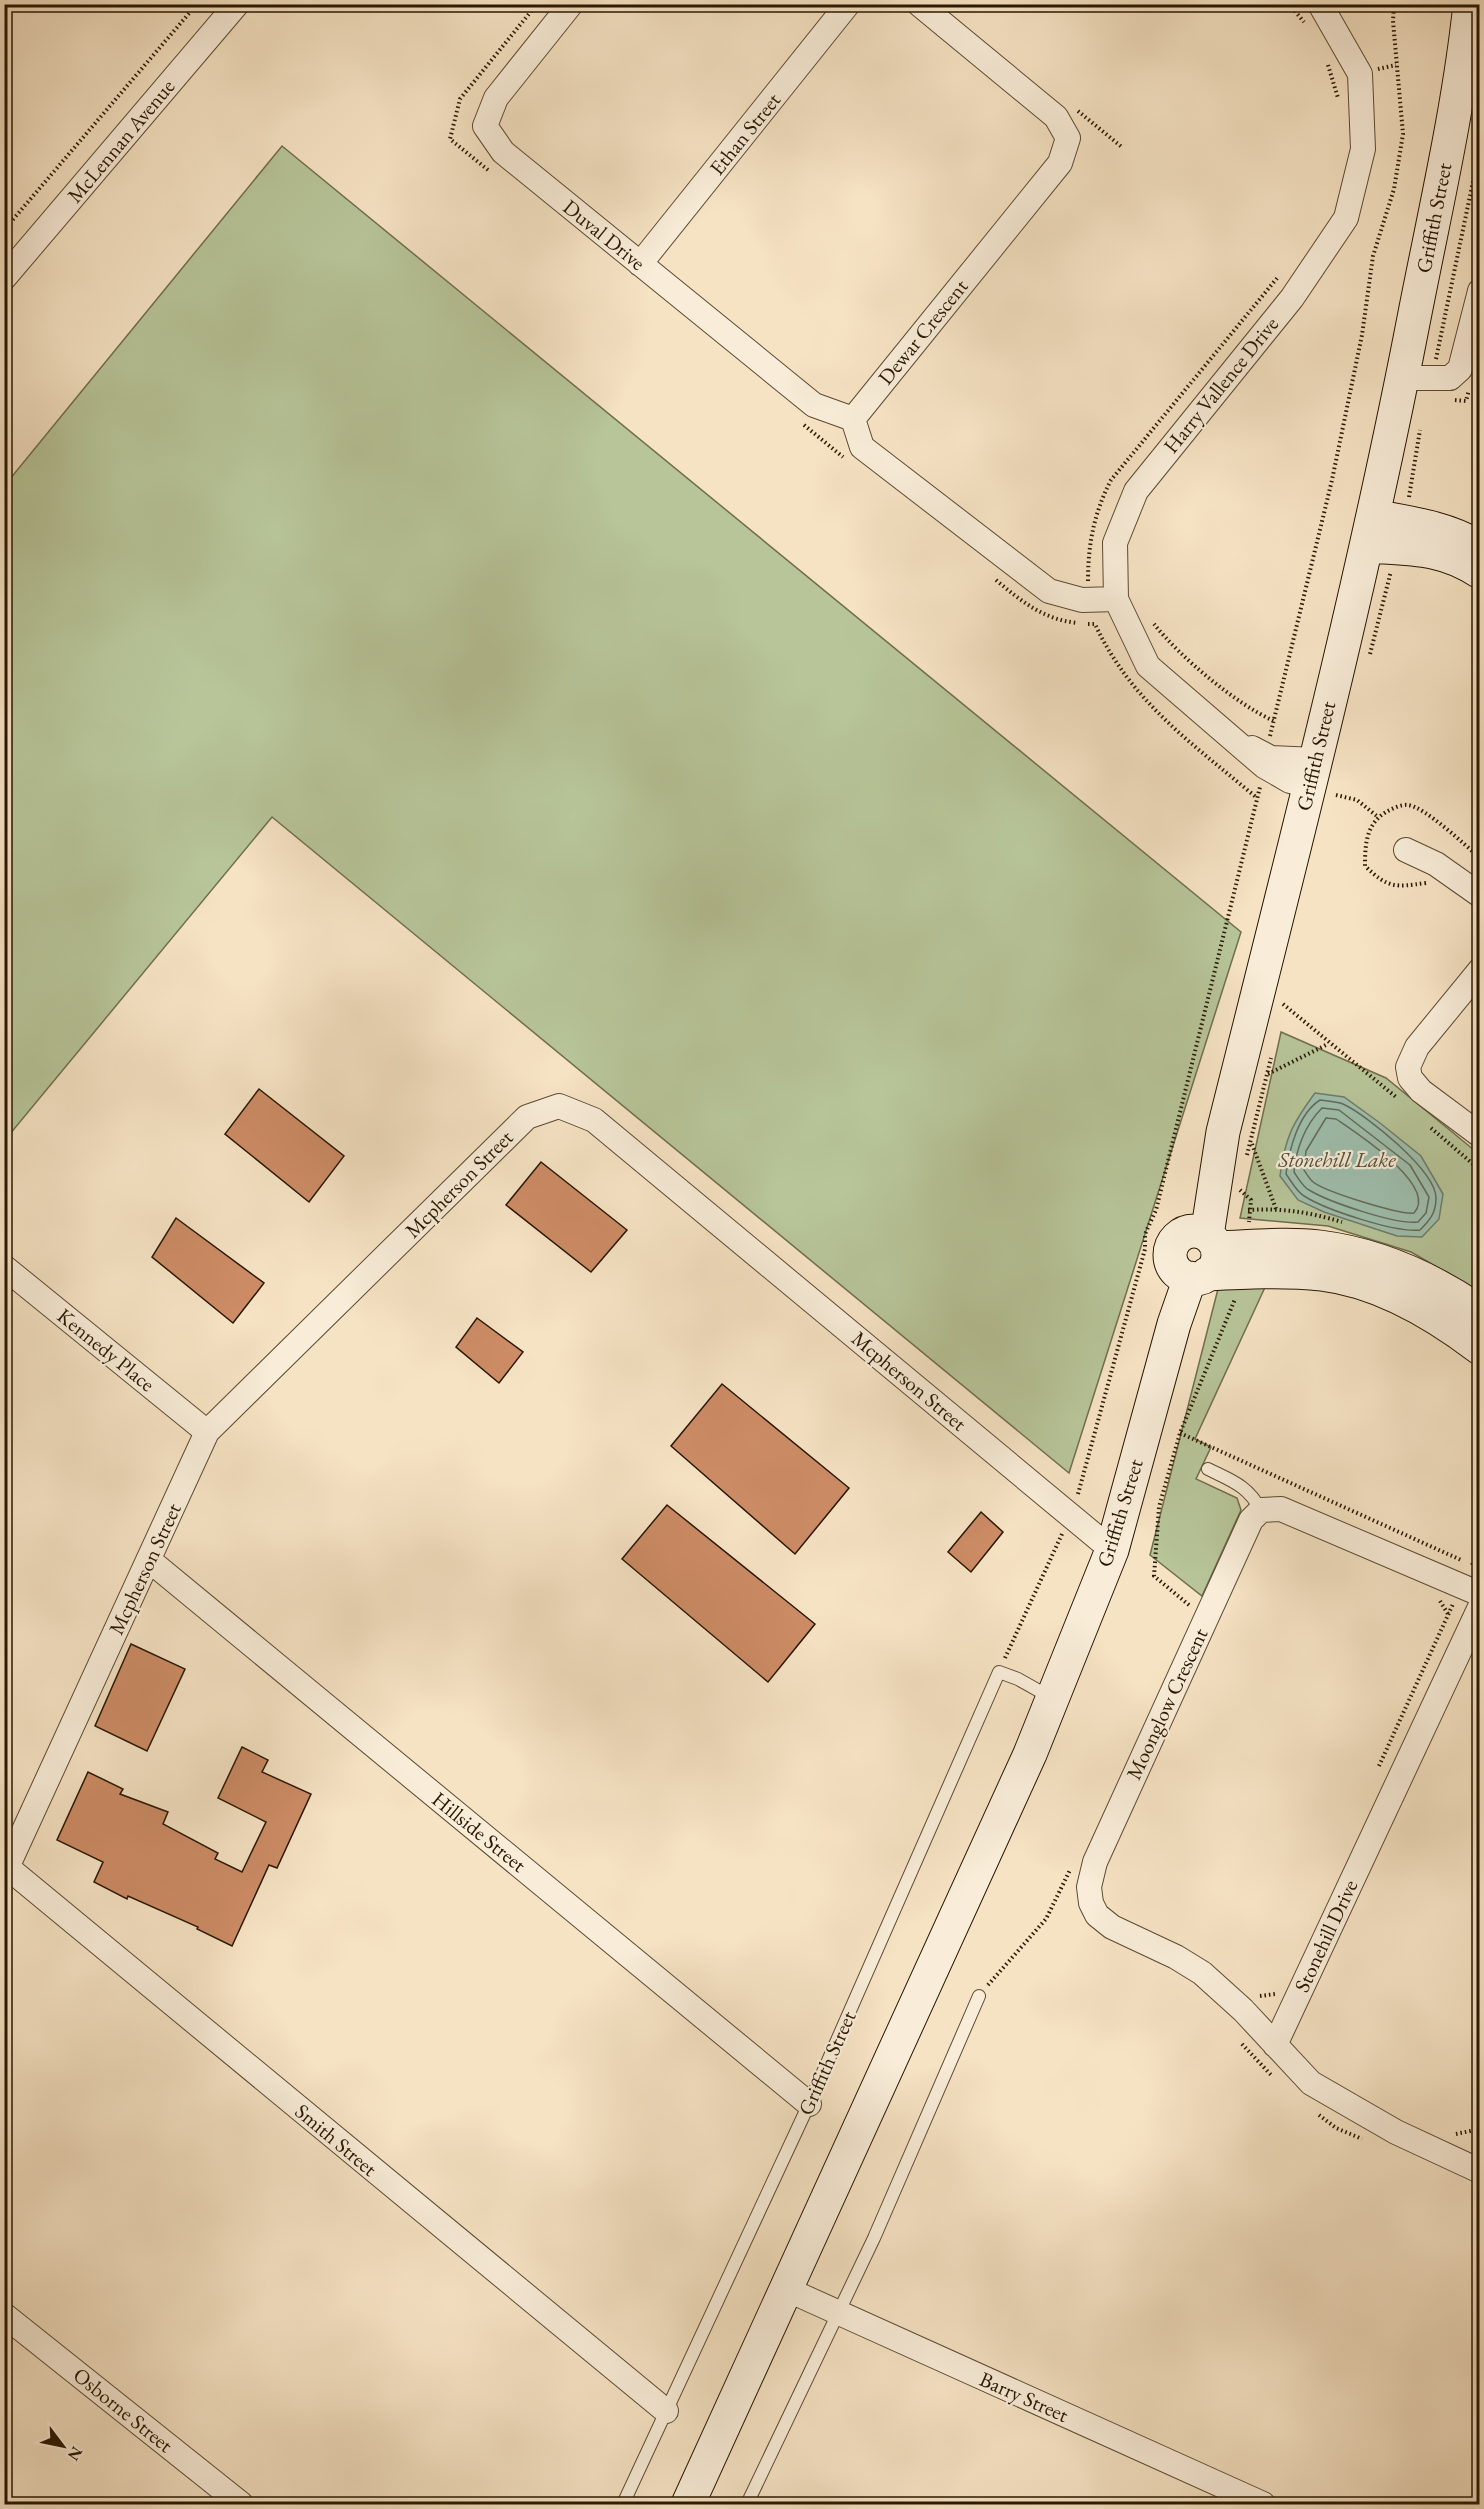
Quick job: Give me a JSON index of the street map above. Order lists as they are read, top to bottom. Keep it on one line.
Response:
{"streets":{"street":["Ethan Street","McLennan Avenue","Griffith Street","Duval Drive","Dewar Crescent","Harry Vallence Drive","Mcpherson Street","Kennedy Place","Moonglow Crescent","Hillside Street","Stonehill Drive","Smith Street","Barry Street","Osborne Street"]},"crossings":[["Ethan Street","Duval Drive"],["Griffith Street","Harry Vallence Drive"],["Griffith Street","Mcpherson Street"],["Griffith Street","Hillside Street"],["Griffith Street","Smith Street"],["Griffith Street","Barry Street"],["Duval Drive","Dewar Crescent"],["Mcpherson Street","Kennedy Place"],["Mcpherson Street","Hillside Street"],["Mcpherson Street","Smith Street"],["Moonglow Crescent","Stonehill Drive"]],"water":["Stonehill Lake"],"north":"bottom right"}
